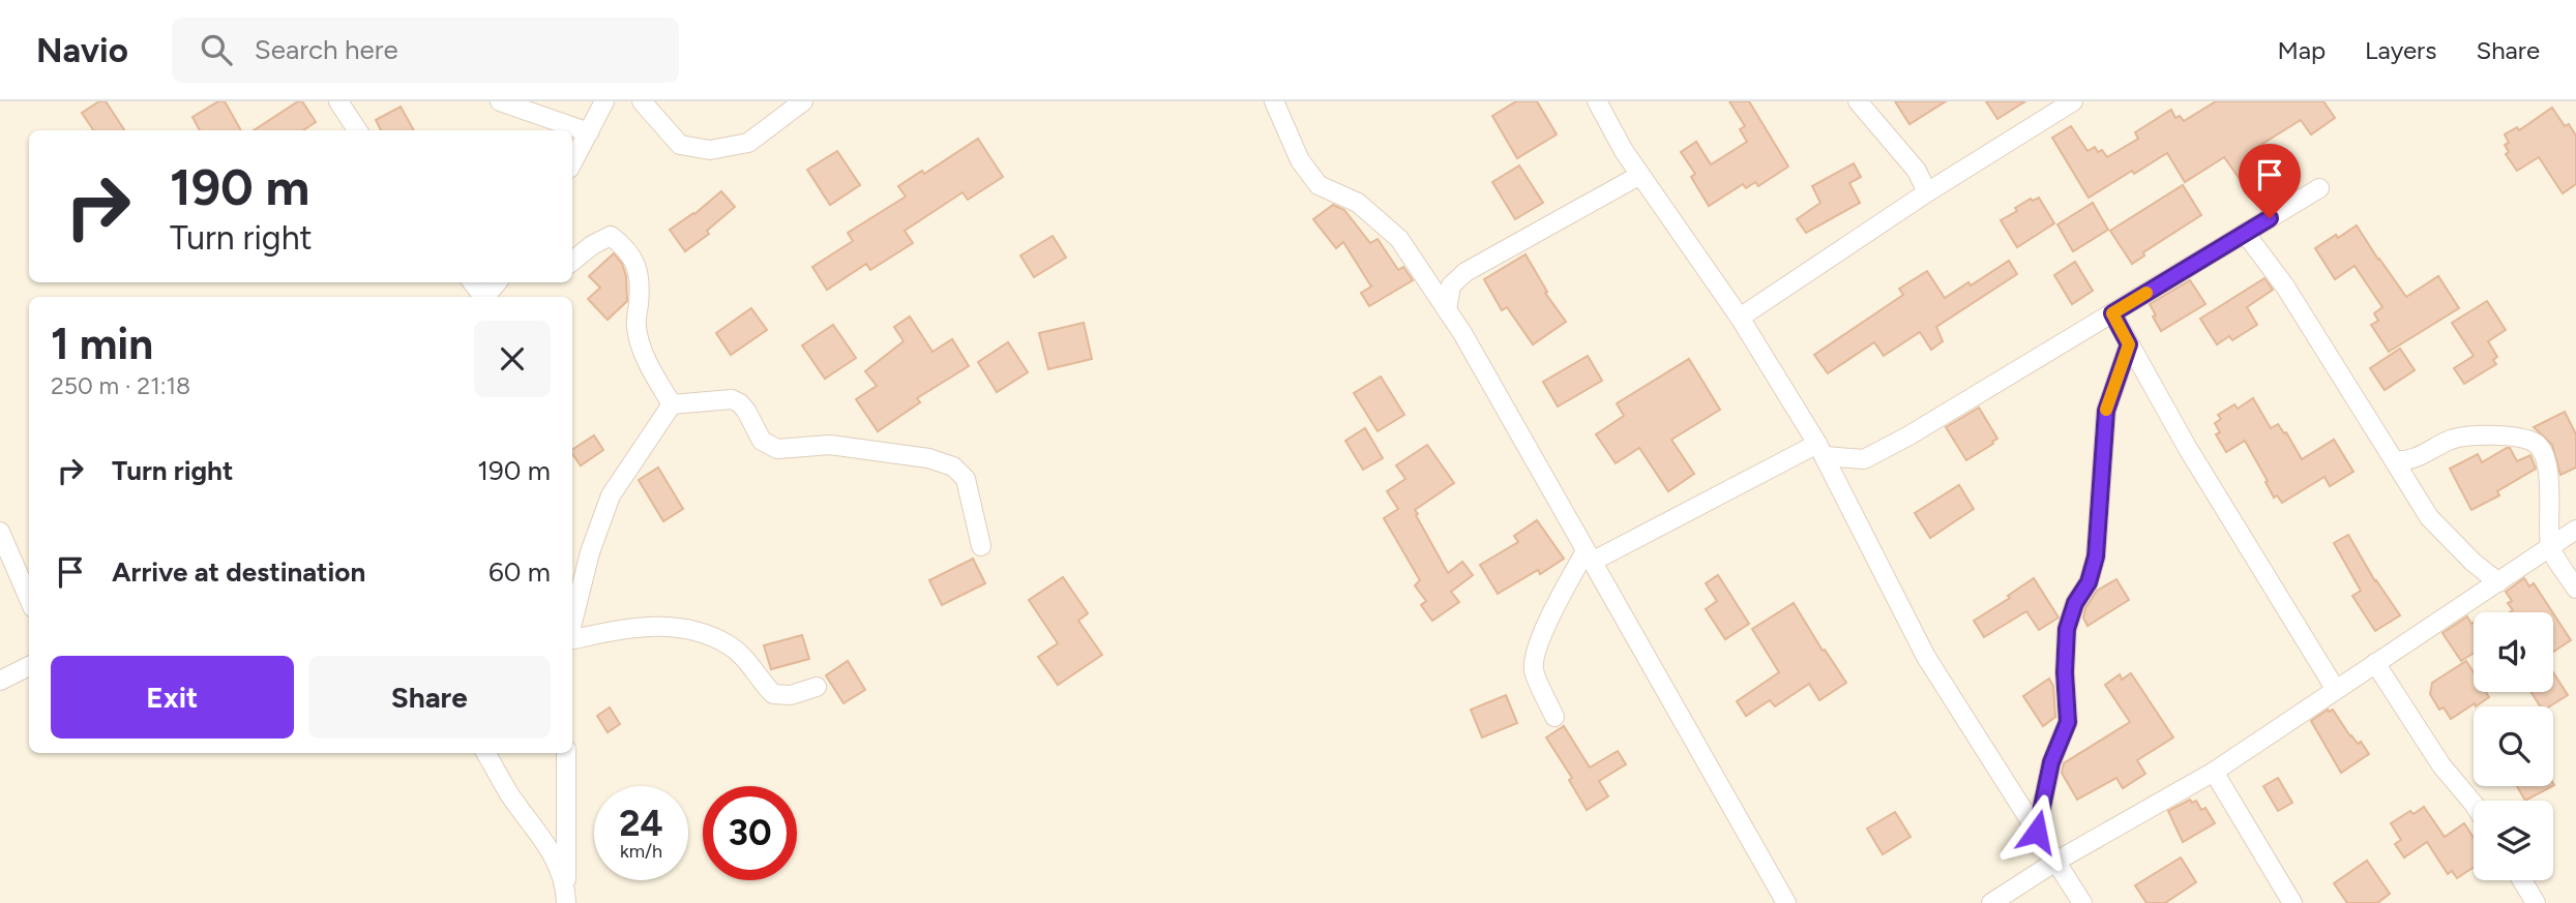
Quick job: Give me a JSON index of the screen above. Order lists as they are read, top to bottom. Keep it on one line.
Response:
{"page":{"header":"Navio","search":"Search here","nav":["Map","Layers","Share"],"turn":["190 m","Turn right"],"heading":["1 min","250 m · 21:18"],"list":[{"name":"Turn right","value":"190 m"},{"name":"Arrive at destination","value":"60 m"}],"buttons":["Exit","Share"],"speed":"24 km/h","limit":"30"}}
